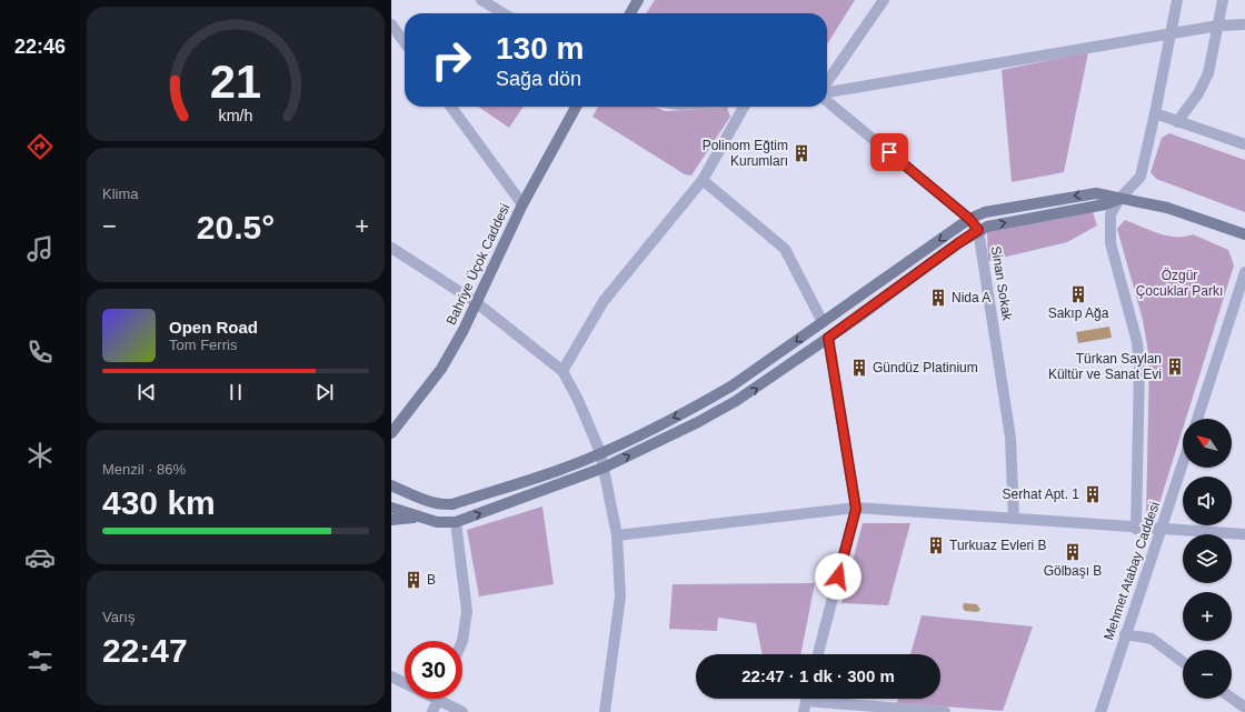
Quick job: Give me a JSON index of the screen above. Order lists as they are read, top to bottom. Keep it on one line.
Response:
{"streets":{"main road":["Bahriye Üçok Caddesi"],"street":["Sinan Sokak","Mehmet Atabay Caddesi"]},"parks":["Özgür Çocuklar Parkı"],"places":{"building":["Polinom Eğtim Kurumları","Sakıp Ağa","Nida A","Türkan Saylan Kültür ve Sanat Evi","Gündüz Platinium","Serhat Apt. 1","Turkuaz Evleri B","Gölbaşı B","B"]},"north":"top left","page":{"tabs":"22:46","turn":["130 m","Sağa dön"],"tile":["Klima",["Menzil · 86%","430 km"],["Varış","22:47"]],"heat":["−","20.5°","+"],"song":["Open Road","Tom Ferris"],"map_buttons":["+","−"],"limit":"30","trip":"22:47 · 1 dk · 300 m","gauge":["21","km/h"]}}
